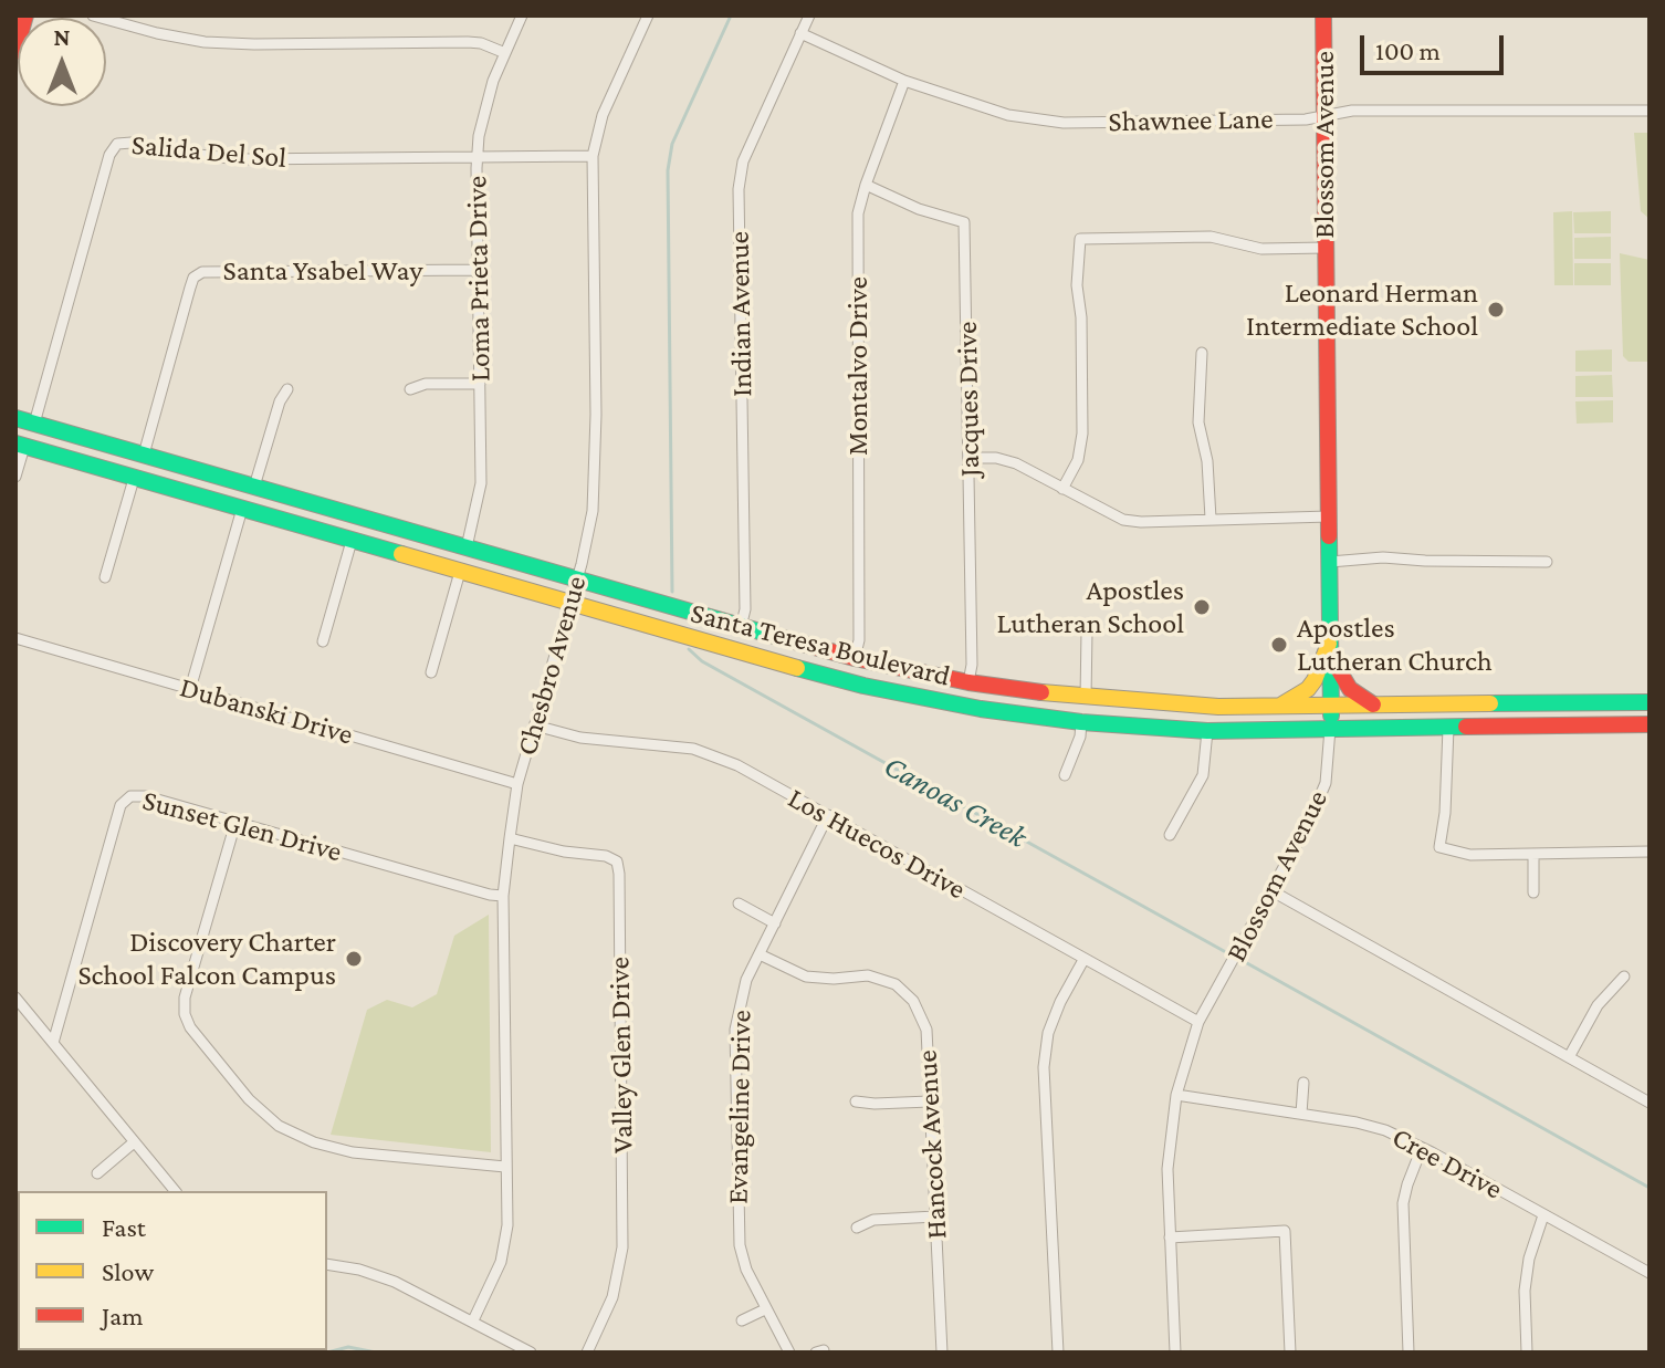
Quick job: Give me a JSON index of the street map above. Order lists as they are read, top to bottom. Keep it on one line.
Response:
{"streets":{"main road":["Blossom Avenue","Santa Teresa Boulevard"],"street":["Shawnee Lane","Salida Del Sol","Santa Ysabel Way","Loma Prieta Drive","Indian Avenue","Montalvo Drive","Jacques Drive","Chesbro Avenue","Dubanski Drive","Sunset Glen Drive","Los Huecos Drive","Valley Glen Drive","Evangeline Drive","Hancock Avenue","Cree Drive"]},"crossings":[["Shawnee Lane","Blossom Avenue"],["Shawnee Lane","Indian Avenue"],["Shawnee Lane","Montalvo Drive"],["Blossom Avenue","Santa Teresa Boulevard"],["Blossom Avenue","Los Huecos Drive"],["Blossom Avenue","Cree Drive"],["Salida Del Sol","Loma Prieta Drive"],["Salida Del Sol","Santa Teresa Boulevard"],["Salida Del Sol","Chesbro Avenue"],["Santa Ysabel Way","Loma Prieta Drive"],["Santa Ysabel Way","Santa Teresa Boulevard"],["Loma Prieta Drive","Santa Teresa Boulevard"],["Indian Avenue","Santa Teresa Boulevard"],["Montalvo Drive","Jacques Drive"],["Montalvo Drive","Santa Teresa Boulevard"],["Jacques Drive","Santa Teresa Boulevard"],["Santa Teresa Boulevard","Chesbro Avenue"],["Chesbro Avenue","Dubanski Drive"],["Chesbro Avenue","Sunset Glen Drive"],["Chesbro Avenue","Los Huecos Drive"],["Chesbro Avenue","Valley Glen Drive"],["Los Huecos Drive","Evangeline Drive"],["Evangeline Drive","Hancock Avenue"]],"water":["Canoas Creek"],"places":["Leonard Herman Intermediate School","Apostles Lutheran School","Apostles Lutheran Church","Discovery Charter School Falcon Campus"],"legend":["Fast","Slow","Jam"],"scale_bar":"100 m","north":"top"}
